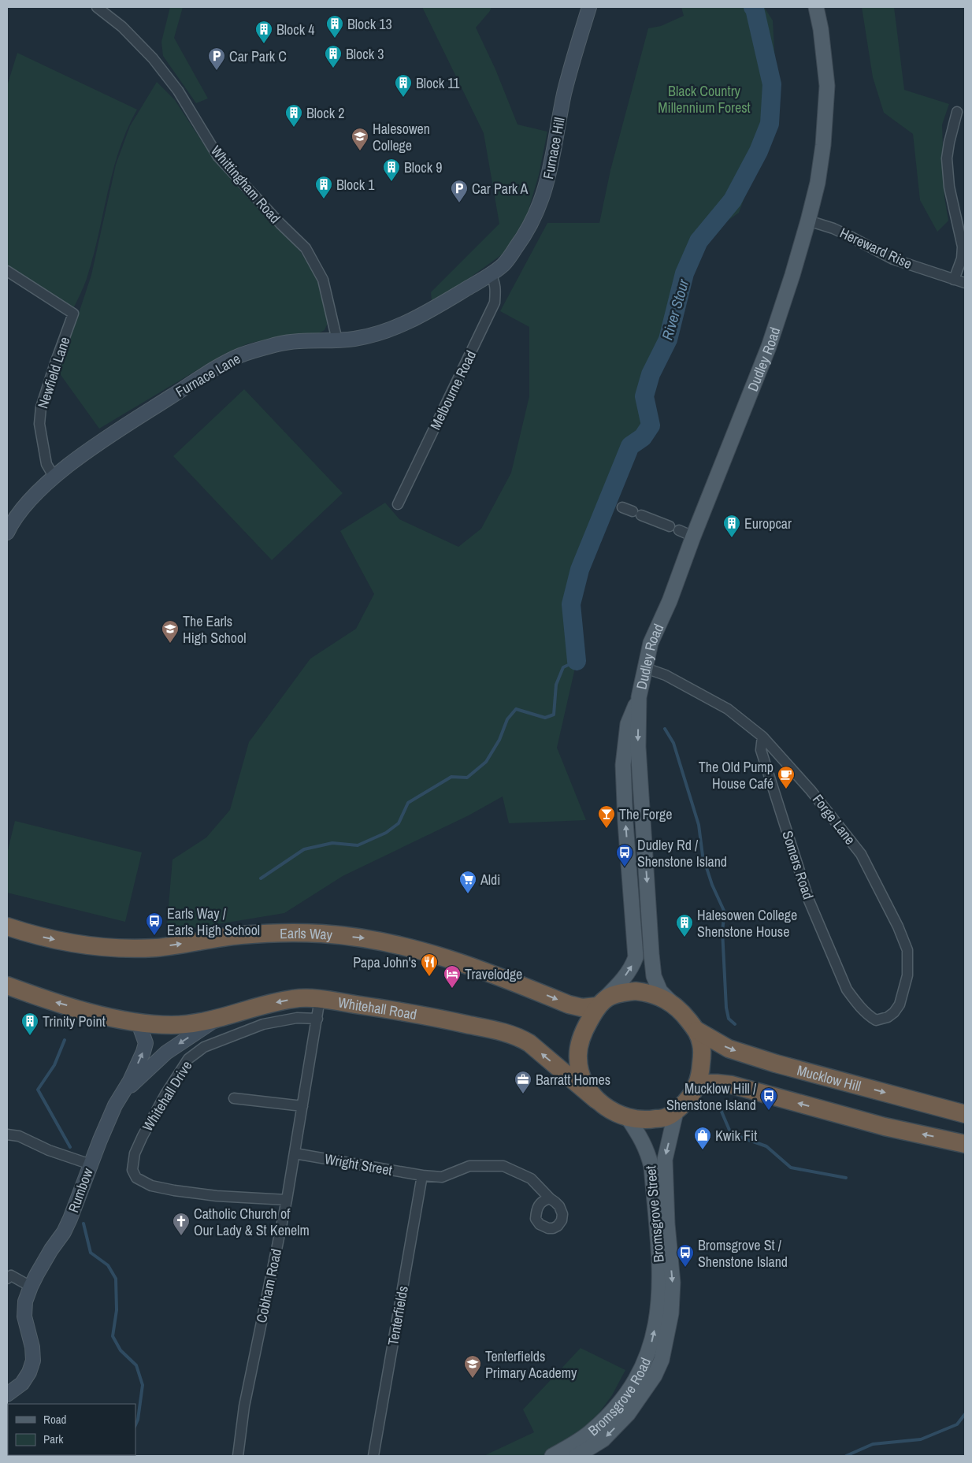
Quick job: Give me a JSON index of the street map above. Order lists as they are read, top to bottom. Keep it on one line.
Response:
{"streets":{"highway":["Earls Way","Whitehall Road","Mucklow Hill"],"main road":["Dudley Road","Bromsgrove Street","Bromsgrove Road"],"street":["Furnace Hill","Whittingham Road","Hereward Rise","Newfield Lane","Furnace Lane","Melbourne Road","Forge Lane","Somers Road","Whitehall Drive","Wright Street","Rumbow","Cobham Road","Tenterfields"]},"crossings":[["Furnace Hill","Furnace Lane"],["Furnace Hill","Melbourne Road"],["Whittingham Road","Furnace Lane"],["Hereward Rise","Dudley Road"],["Dudley Road","Forge Lane"],["Newfield Lane","Furnace Lane"],["Furnace Lane","Melbourne Road"],["Forge Lane","Somers Road"],["Earls Way","Whitehall Road"],["Earls Way","Mucklow Hill"],["Earls Way","Bromsgrove Street"],["Whitehall Road","Mucklow Hill"],["Whitehall Road","Rumbow"],["Whitehall Road","Bromsgrove Street"],["Whitehall Road","Cobham Road"],["Mucklow Hill","Bromsgrove Street"],["Whitehall Drive","Cobham Road"],["Wright Street","Cobham Road"],["Wright Street","Tenterfields"],["Bromsgrove Street","Bromsgrove Road"]],"one_way":["Earls Way","Whitehall Road"],"water":["River Stour"],"parks":["Black Country Millennium Forest"],"places":{"building":["Block 13","Block 4","Block 3","Block 11","Block 2","Block 9","Block 1","Europcar","Halesowen College Shenstone House","Trinity Point"],"parking":["Car Park C","Car Park A"],"school or university":["Halesowen College","The Earls High School","Tenterfields Primary Academy"],"cafe":["The Old Pump House Café"],"bar":["The Forge"],"bus stop":["Dudley Rd / Shenstone Island","Earls Way / Earls High School","Mucklow Hill / Shenstone Island","Bromsgrove St / Shenstone Island"],"supermarket":["Aldi"],"restaurant":["Papa John's"],"hotel":["Travelodge"],"office":["Barratt Homes"],"shop":["Kwik Fit"],"church":["Catholic Church of Our Lady & St Kenelm"]},"legend":["Road","Park"]}
